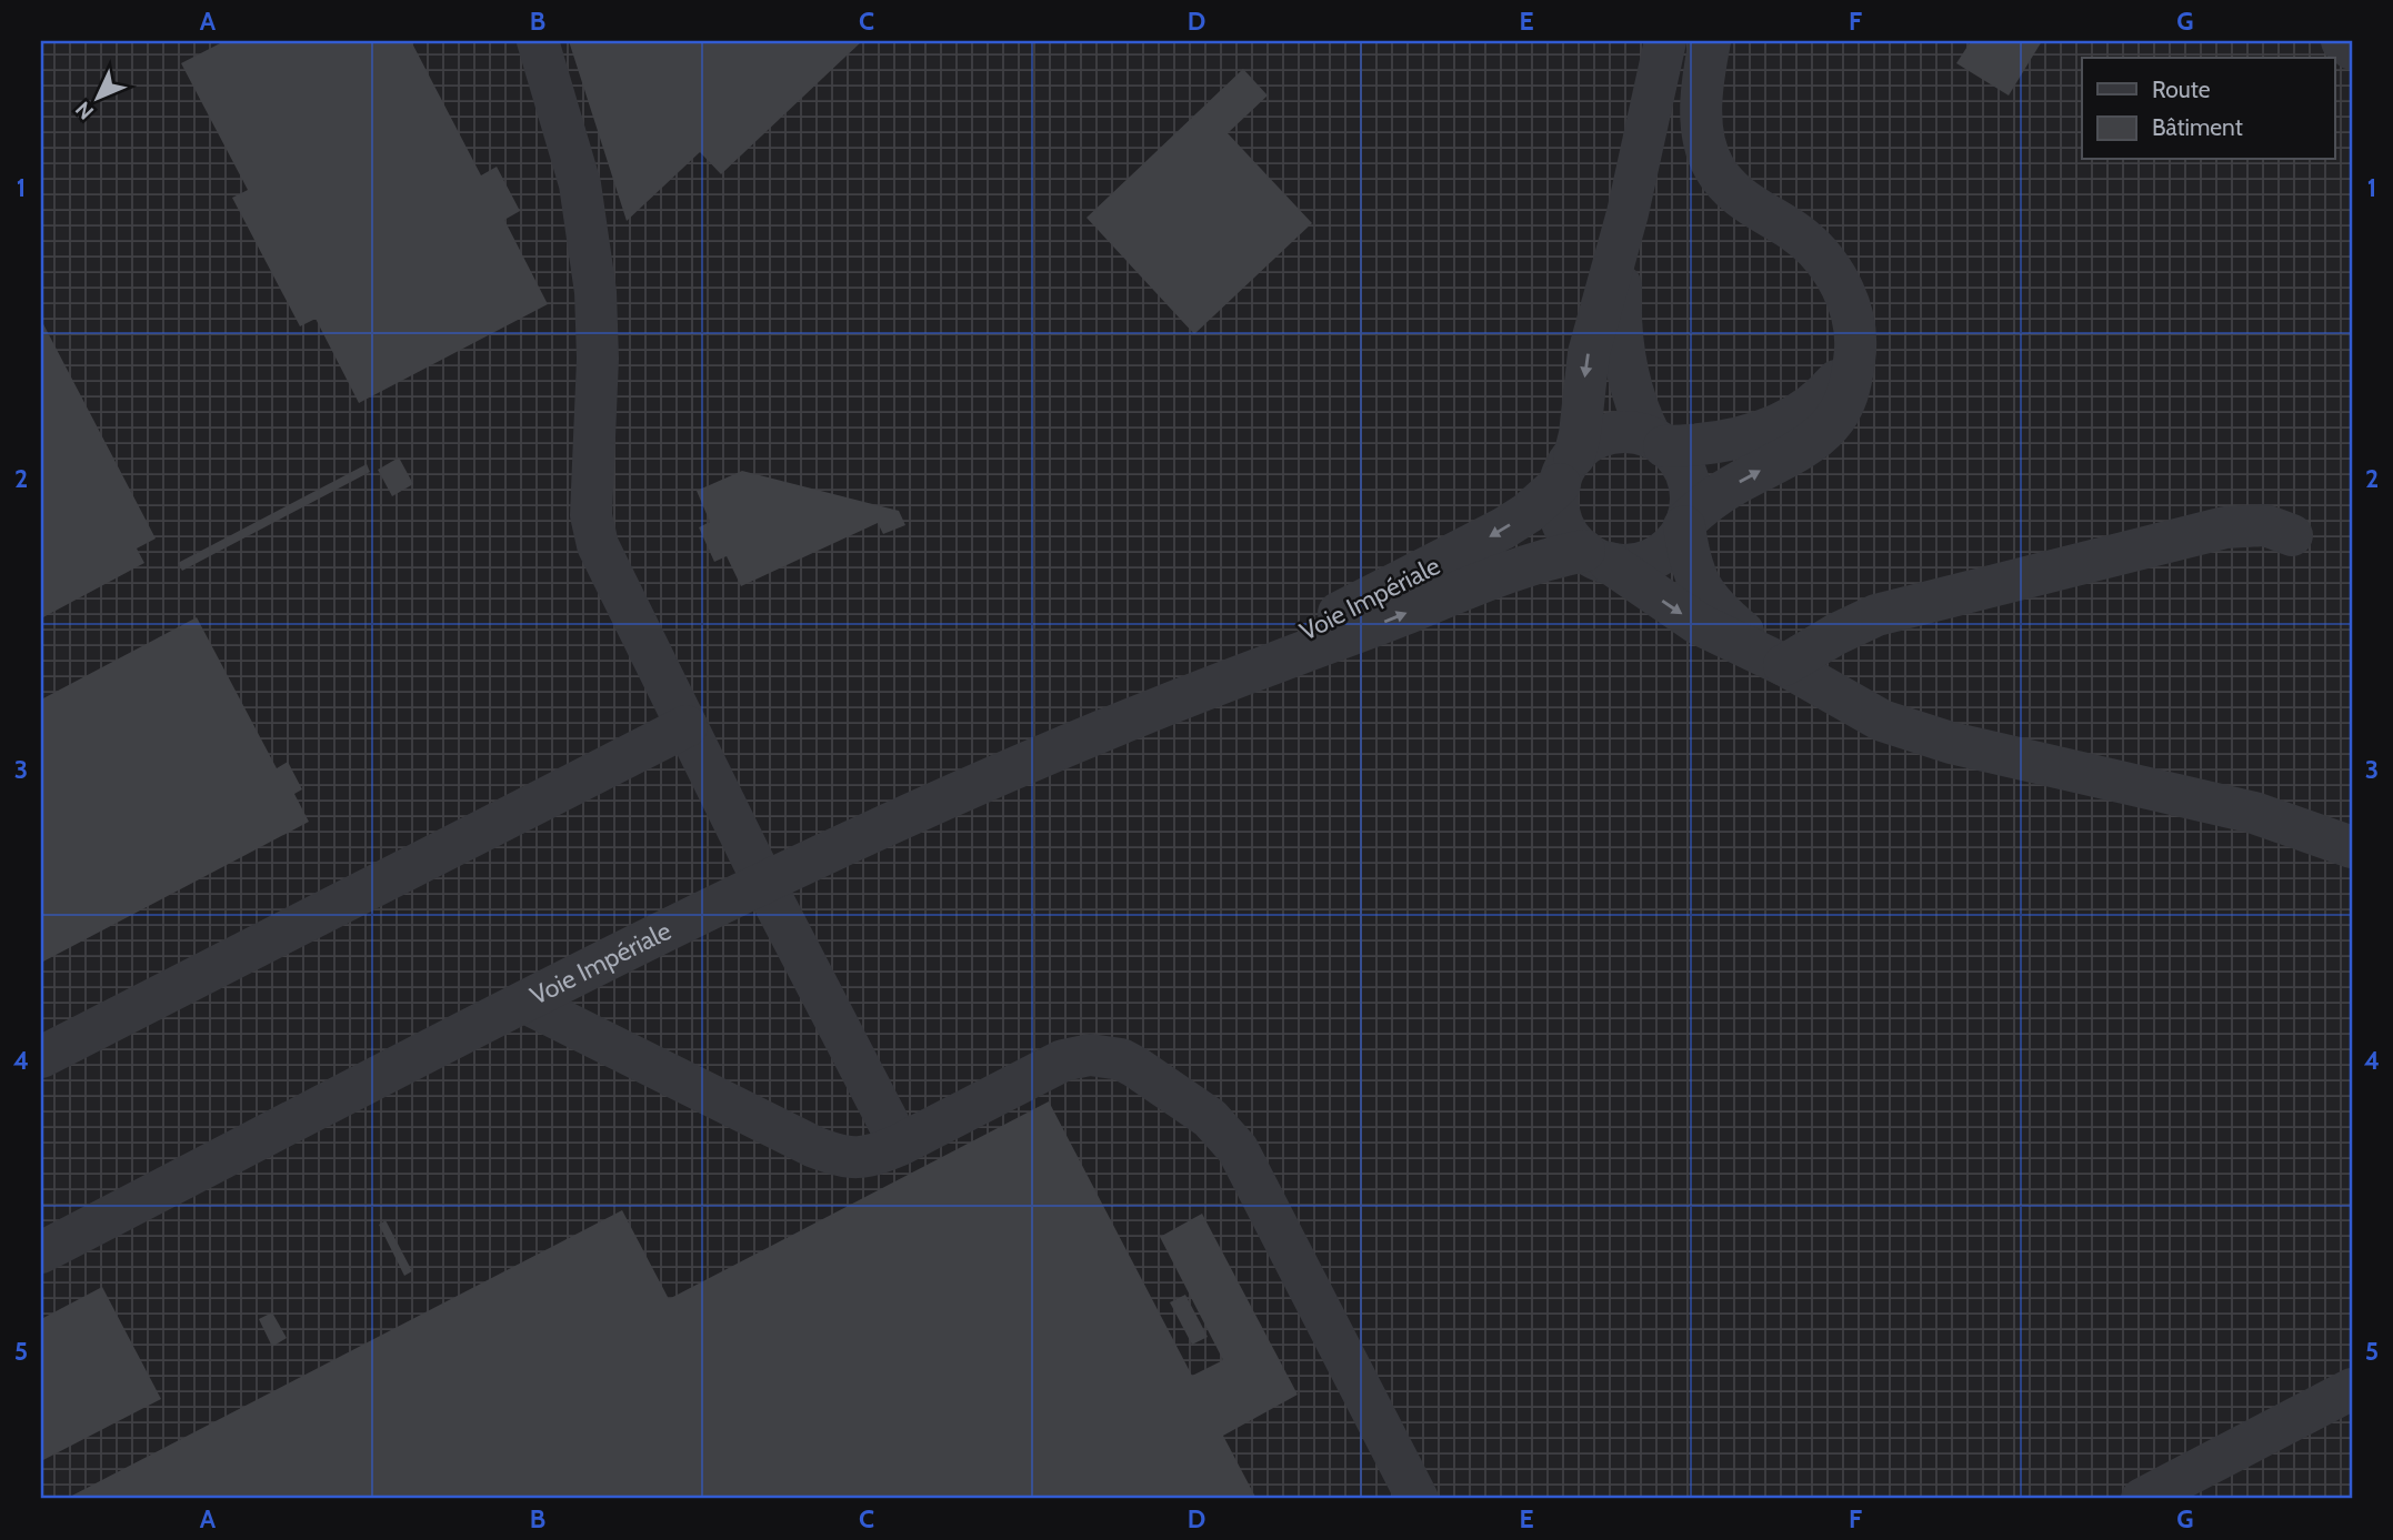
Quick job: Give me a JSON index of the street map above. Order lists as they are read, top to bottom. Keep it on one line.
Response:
{"streets":{"street":["Voie Impériale"]},"legend":["Route","Bâtiment"],"north":"bottom left","grid":{"columns":["A","B","C","D","E","F","G"],"rows":["1","2","3","4","5"]}}
